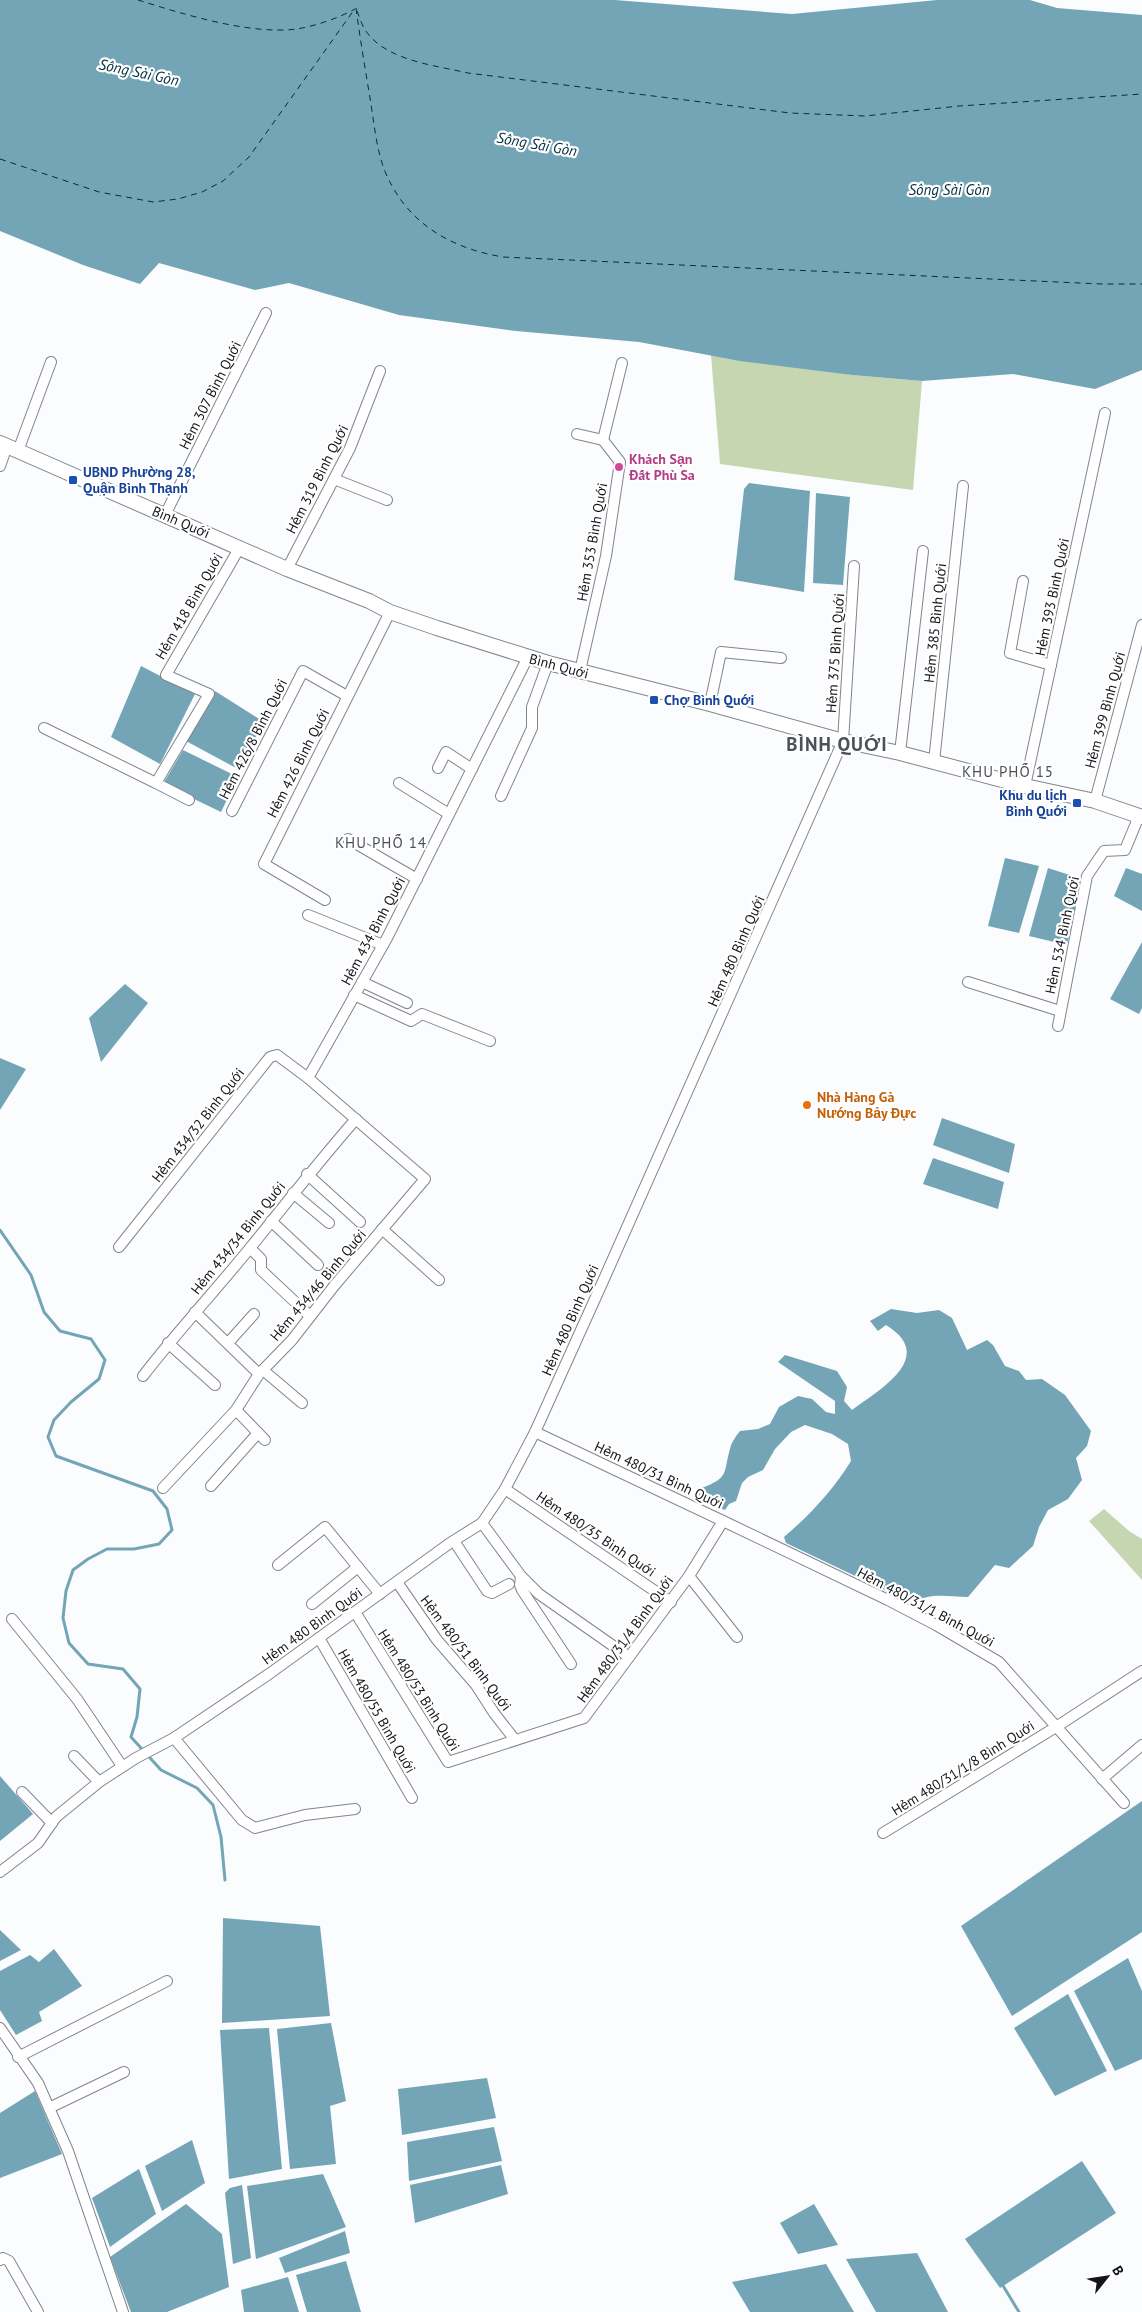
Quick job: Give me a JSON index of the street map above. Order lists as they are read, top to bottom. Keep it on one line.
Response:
{"streets":{"main road":["Bình Quới"],"street":["Hẻm 307 Bình Quới","Hẻm 319 Bình Quới","Hẻm 353 Bình Quới","Hẻm 393 Bình Quới","Hẻm 418 Bình Quới","Hẻm 385 Bình Quới","Hẻm 375 Bình Quới","Hẻm 399 Bình Quới","Hẻm 426/8 Bình Quới","Hẻm 426 Bình Quới","Hẻm 434 Bình Quới","Hẻm 534 Bình Quới","Hẻm 480 Bình Quới","Hẻm 434/32 Bình Quới","Hẻm 434/34 Bình Quới","Hẻm 434/46 Bình Quới","Hẻm 480/31 Bình Quới","Hẻm 480/35 Bình Quới","Hẻm 480/31/1 Bình Quới","Hẻm 480/31/4 Bình Quới","Hẻm 480/51 Bình Quới","Hẻm 480/53 Bình Quới","Hẻm 480/55 Bình Quới","Hẻm 480/31/1/8 Bình Quới"]},"crossings":[["Hẻm 307 Bình Quới","Bình Quới"],["Hẻm 319 Bình Quới","Bình Quới"],["Bình Quới","Hẻm 353 Bình Quới"],["Bình Quới","Hẻm 393 Bình Quới"],["Bình Quới","Hẻm 418 Bình Quới"],["Bình Quới","Hẻm 385 Bình Quới"],["Bình Quới","Hẻm 375 Bình Quới"],["Bình Quới","Hẻm 399 Bình Quới"],["Bình Quới","Hẻm 426 Bình Quới"],["Bình Quới","Hẻm 434 Bình Quới"],["Bình Quới","Hẻm 534 Bình Quới"],["Bình Quới","Hẻm 480 Bình Quới"],["Hẻm 375 Bình Quới","Hẻm 480 Bình Quới"],["Hẻm 426/8 Bình Quới","Hẻm 426 Bình Quới"],["Hẻm 434 Bình Quới","Hẻm 434/32 Bình Quới"],["Hẻm 480 Bình Quới","Hẻm 480/31 Bình Quới"],["Hẻm 480 Bình Quới","Hẻm 480/35 Bình Quới"],["Hẻm 480 Bình Quới","Hẻm 480/51 Bình Quới"],["Hẻm 480 Bình Quới","Hẻm 480/53 Bình Quới"],["Hẻm 480 Bình Quới","Hẻm 480/55 Bình Quới"],["Hẻm 434/34 Bình Quới","Hẻm 434/46 Bình Quới"],["Hẻm 480/31 Bình Quới","Hẻm 480/31/1 Bình Quới"],["Hẻm 480/31 Bình Quới","Hẻm 480/31/4 Bình Quới"],["Hẻm 480/35 Bình Quới","Hẻm 480/31/4 Bình Quới"],["Hẻm 480/31/1 Bình Quới","Hẻm 480/31/1/8 Bình Quới"],["Hẻm 480/31/4 Bình Quới","Hẻm 480/53 Bình Quới"],["Hẻm 480/51 Bình Quới","Hẻm 480/53 Bình Quới"]],"districts":["BÌNH QUỚI","KHU PHỐ 15","KHU PHỐ 14"],"water":["Sông Sài Gòn"],"places":{"other":["Khách Sạn Đất Phù Sa","Nhà Hàng Gà Nướng Bảy Đực"],"transit":["UBND Phường 28, Quận Bình Thạnh","Chợ Bình Quới","Khu du lịch Bình Quới"]},"north":"top right"}
